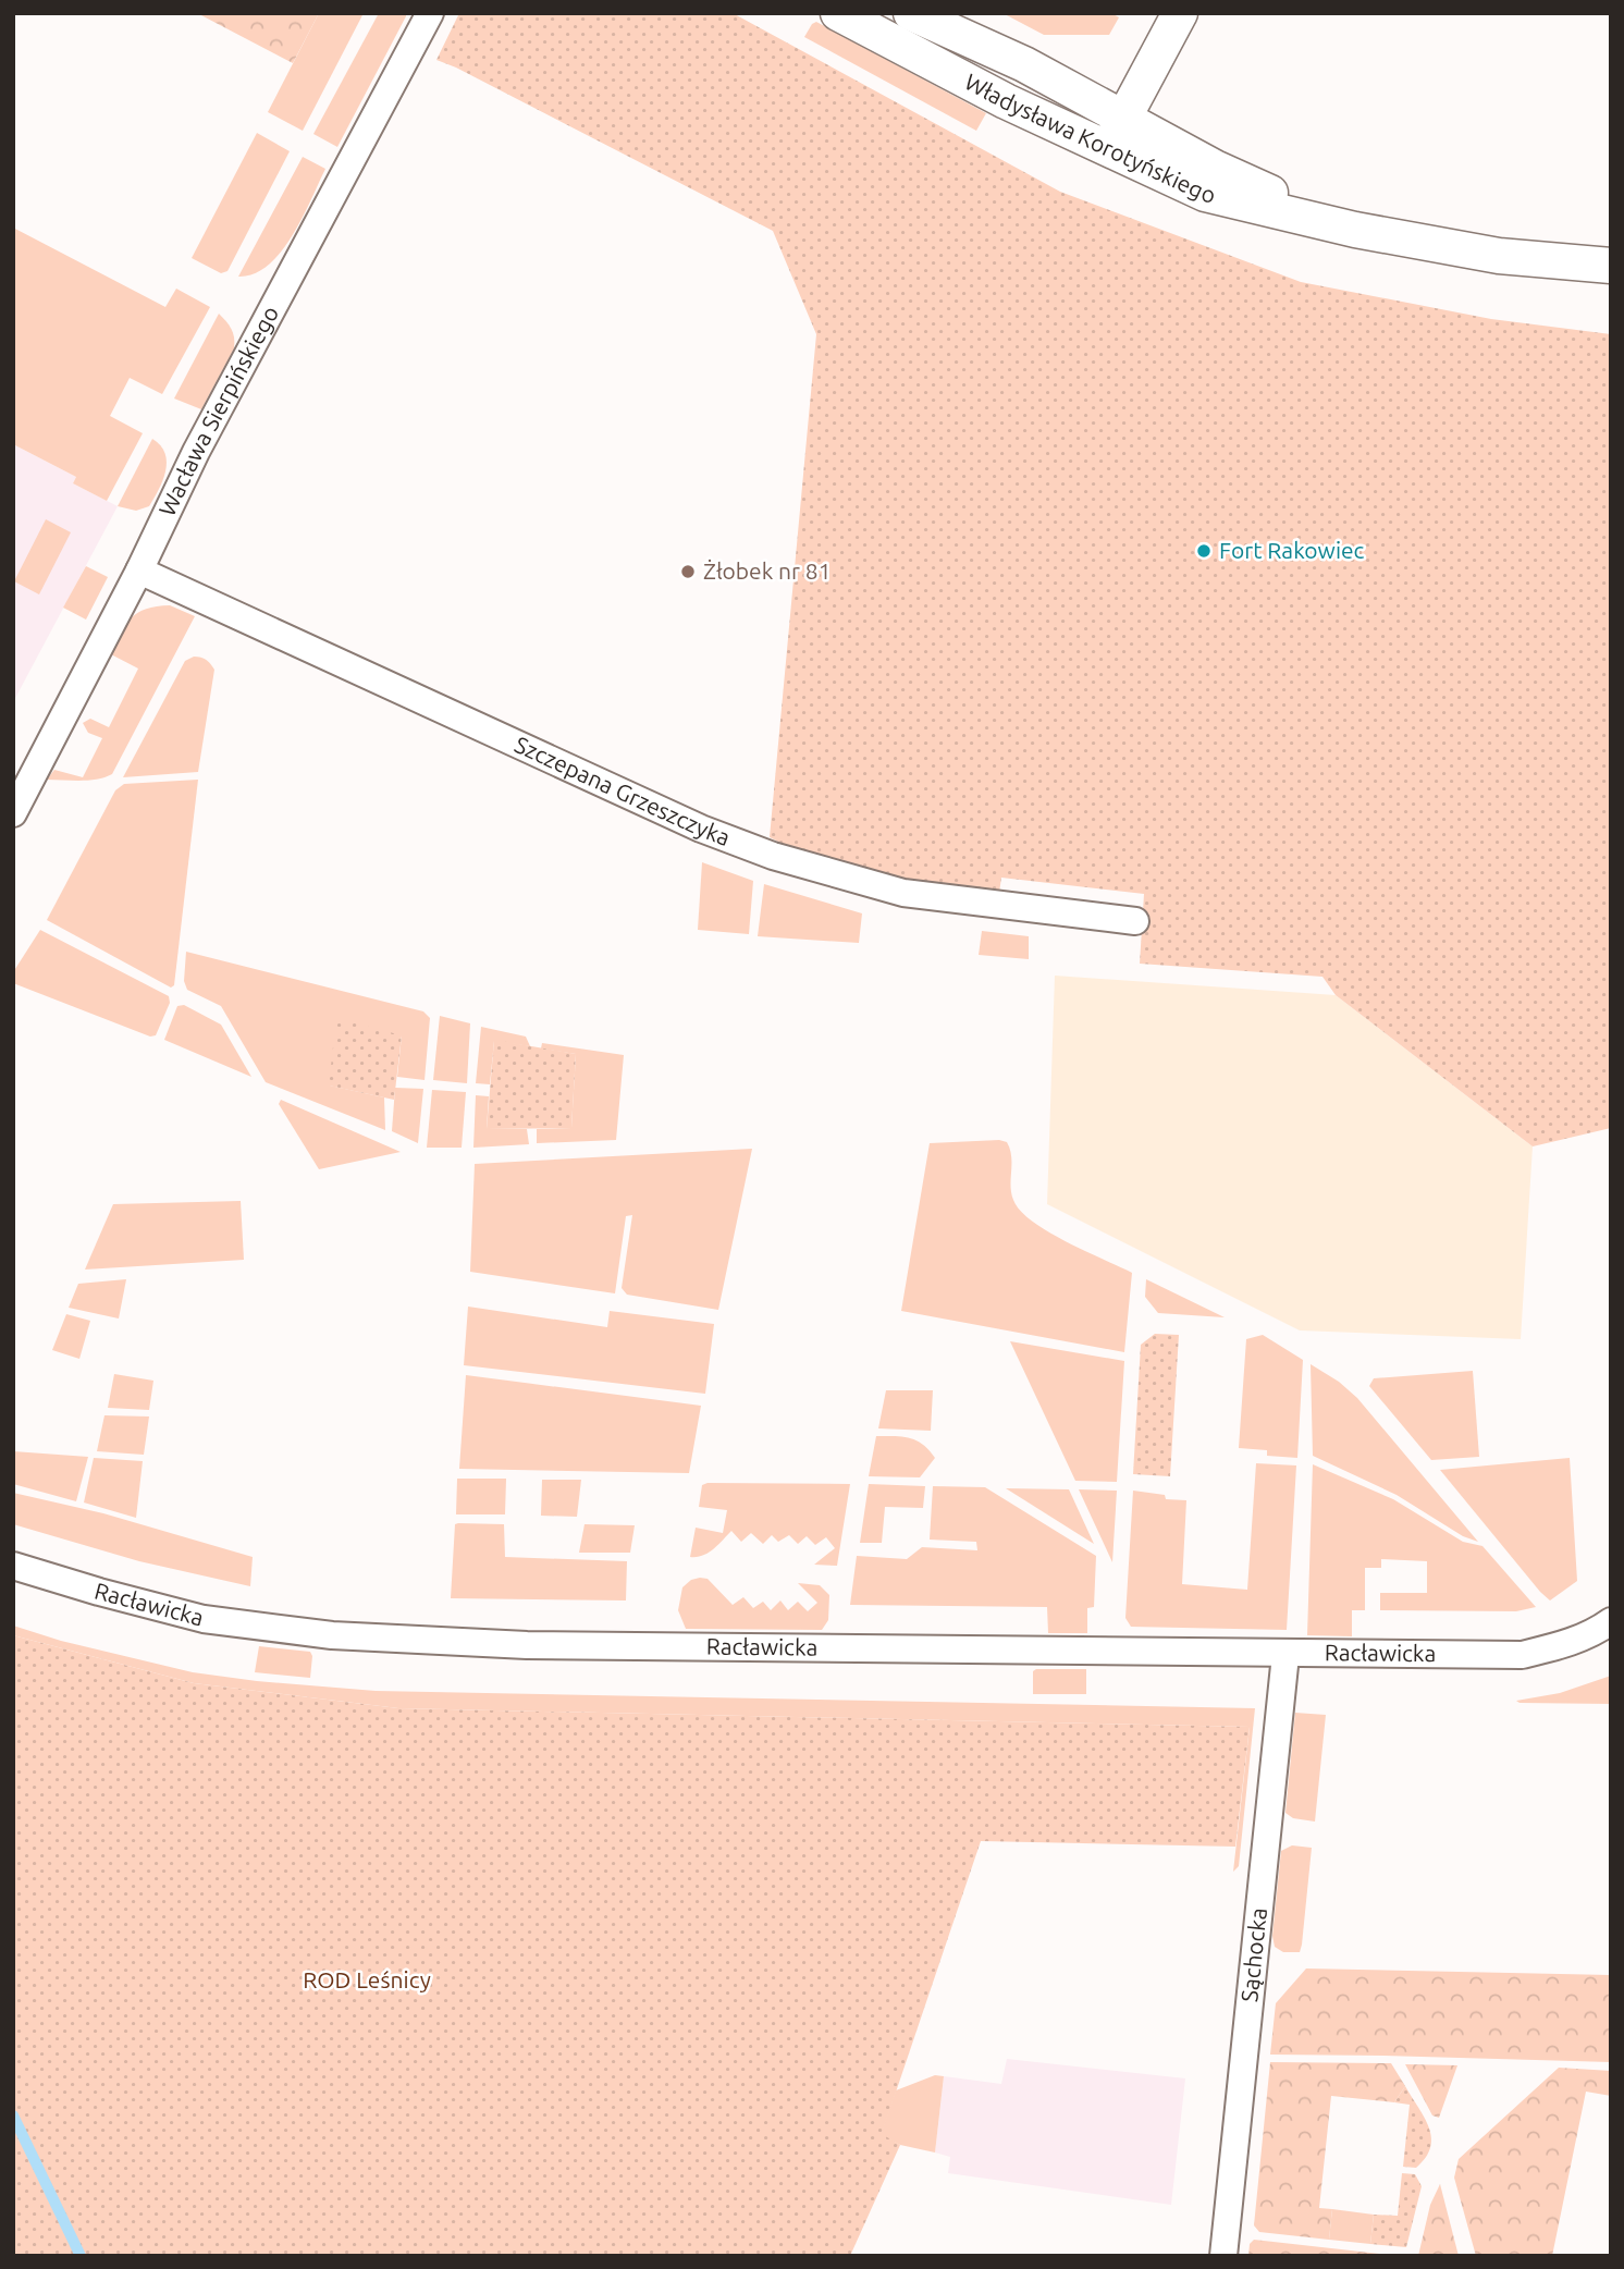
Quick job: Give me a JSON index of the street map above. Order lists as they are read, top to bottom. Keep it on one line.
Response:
{"streets":{"street":["Władysława Korotyńskiego","Wacława Sierpińskiego","Szczepana Grzeszczyka","Racławicka","Sąchocka"]},"crossings":[["Wacława Sierpińskiego","Szczepana Grzeszczyka"],["Racławicka","Sąchocka"]],"parks":["ROD Leśnicy"],"places":["Fort Rakowiec","Żłobek nr 81"]}
